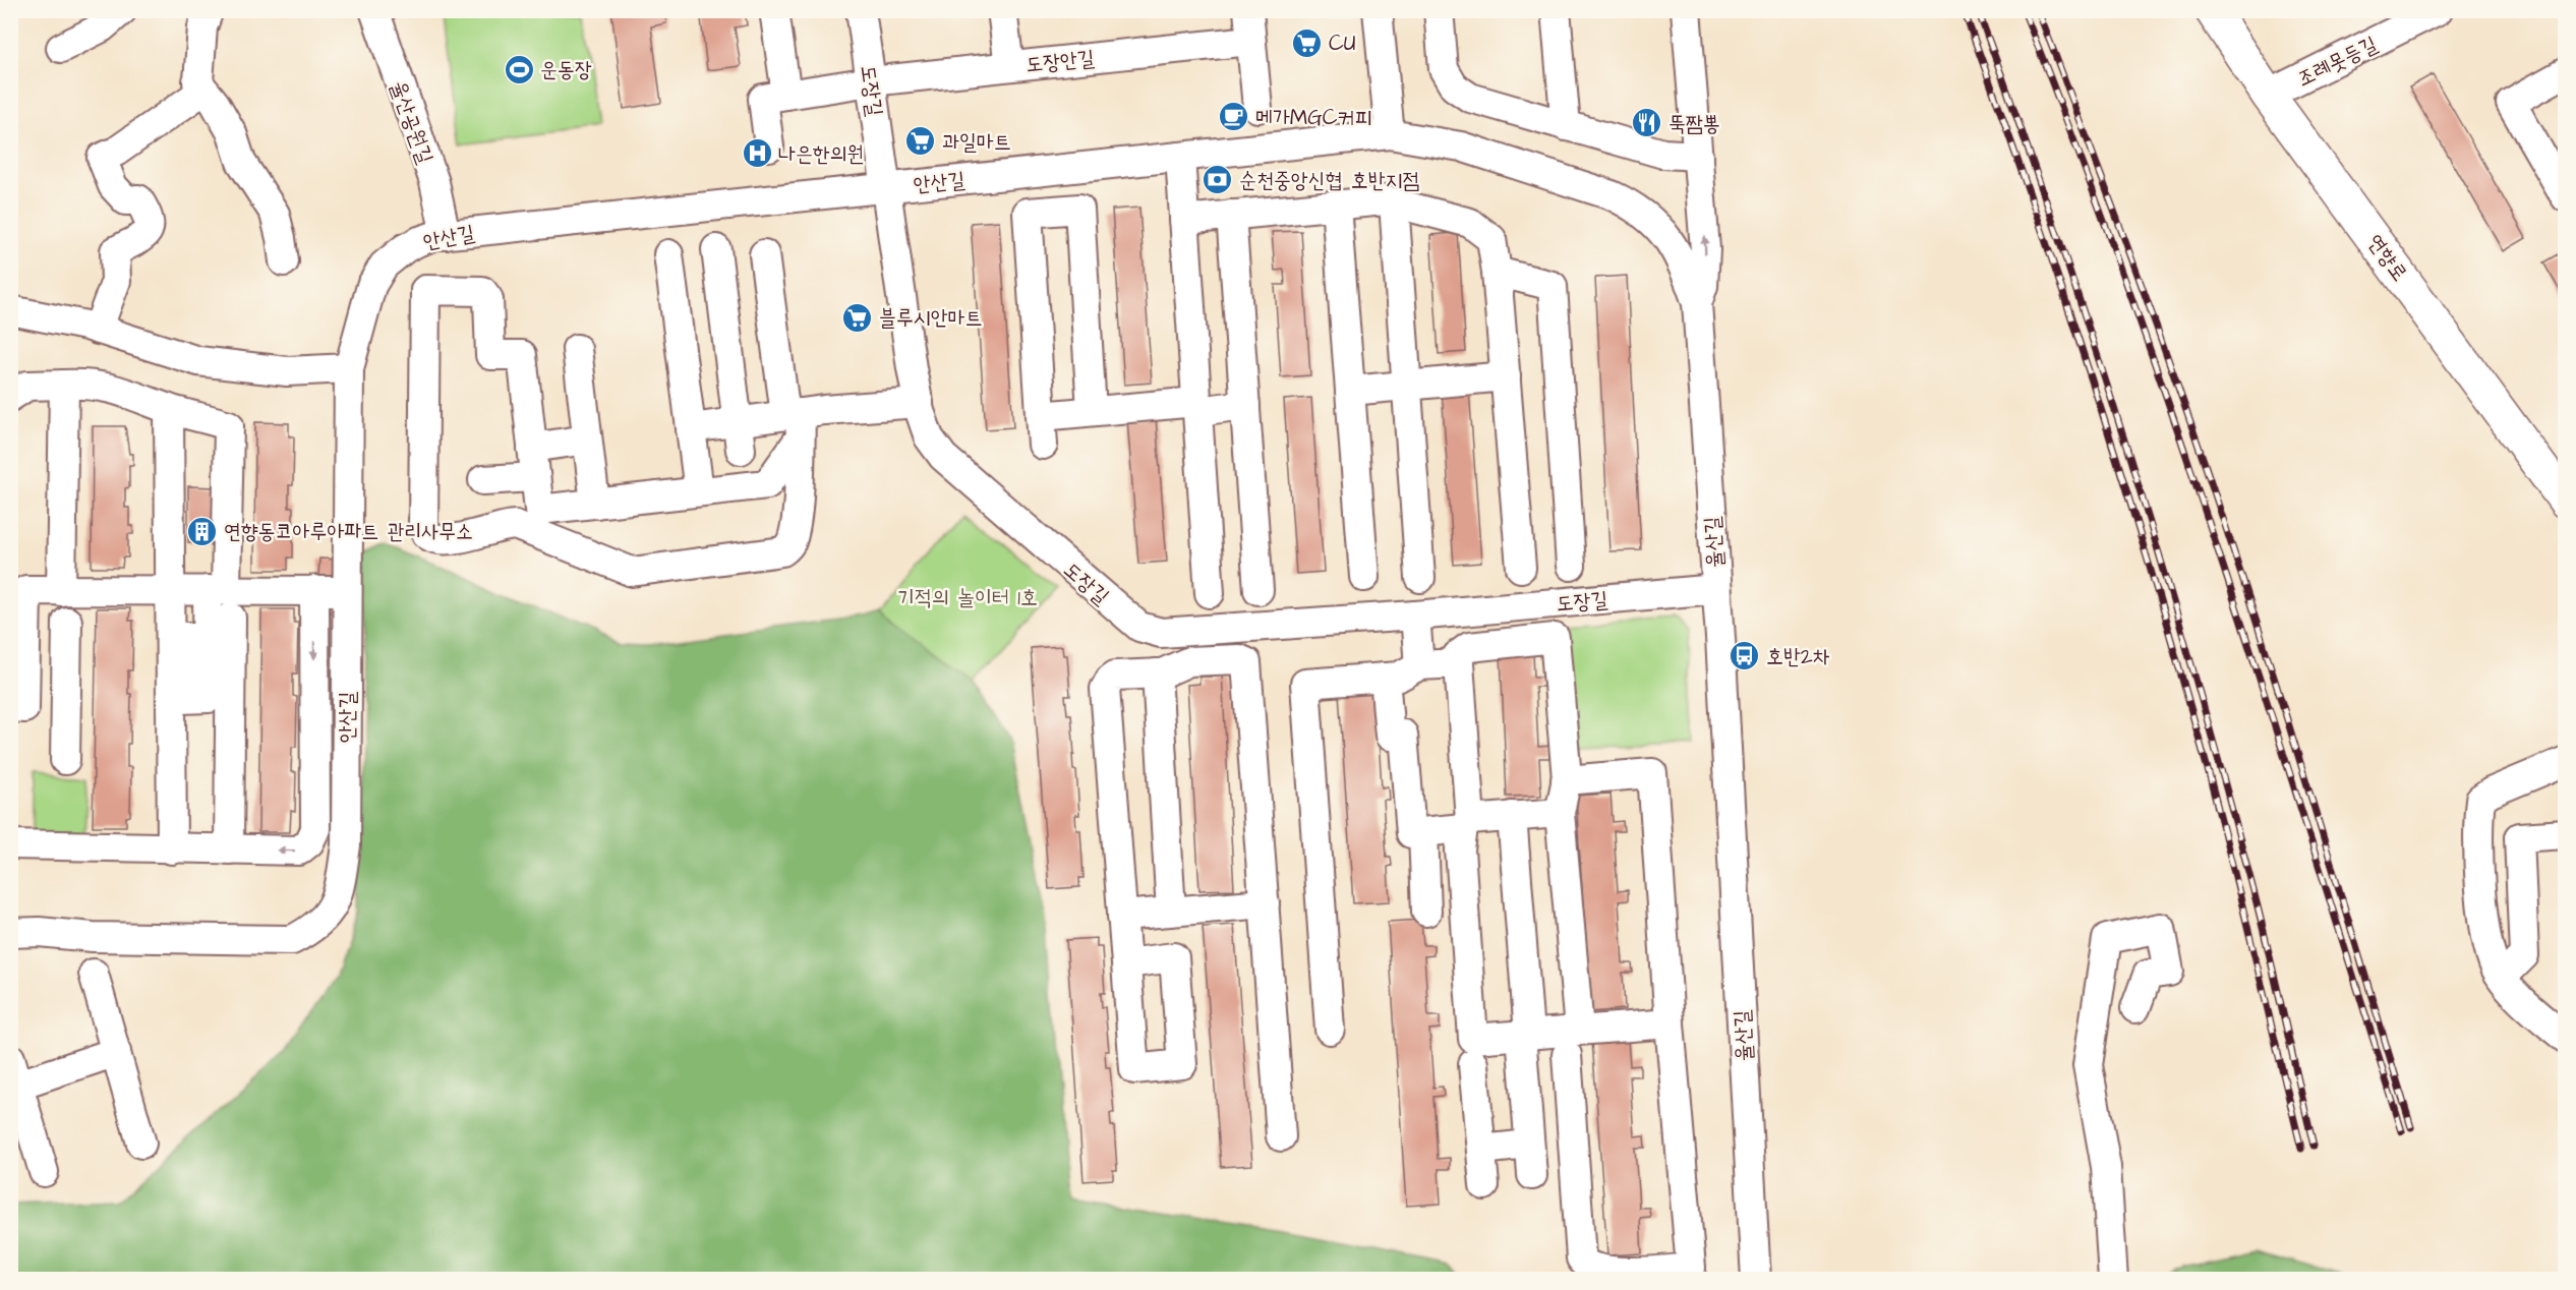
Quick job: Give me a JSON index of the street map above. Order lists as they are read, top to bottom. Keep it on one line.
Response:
{"streets":{"main road":["연향로"],"street":["도장안길","조례못등길","도장길","율산공원길","안산길","율산길"]},"crossings":[["도장안길","도장길"],["조례못등길","연향로"],["도장길","안산길"],["도장길","율산길"],["율산공원길","안산길"],["안산길","율산길"]],"parks":["기적의 놀이터 1호"],"places":{"supermarket":["CU","과일마트","블루시안마트"],"sports":["운동장"],"cafe":["메가MGC커피"],"restaurant":["뚝짬뽕"],"hospital":["나은한의원"],"bank":["순천중앙신협 호반지점"],"building":["연향동코아루아파트 관리사무소"],"bus stop":["호반2차"]}}
